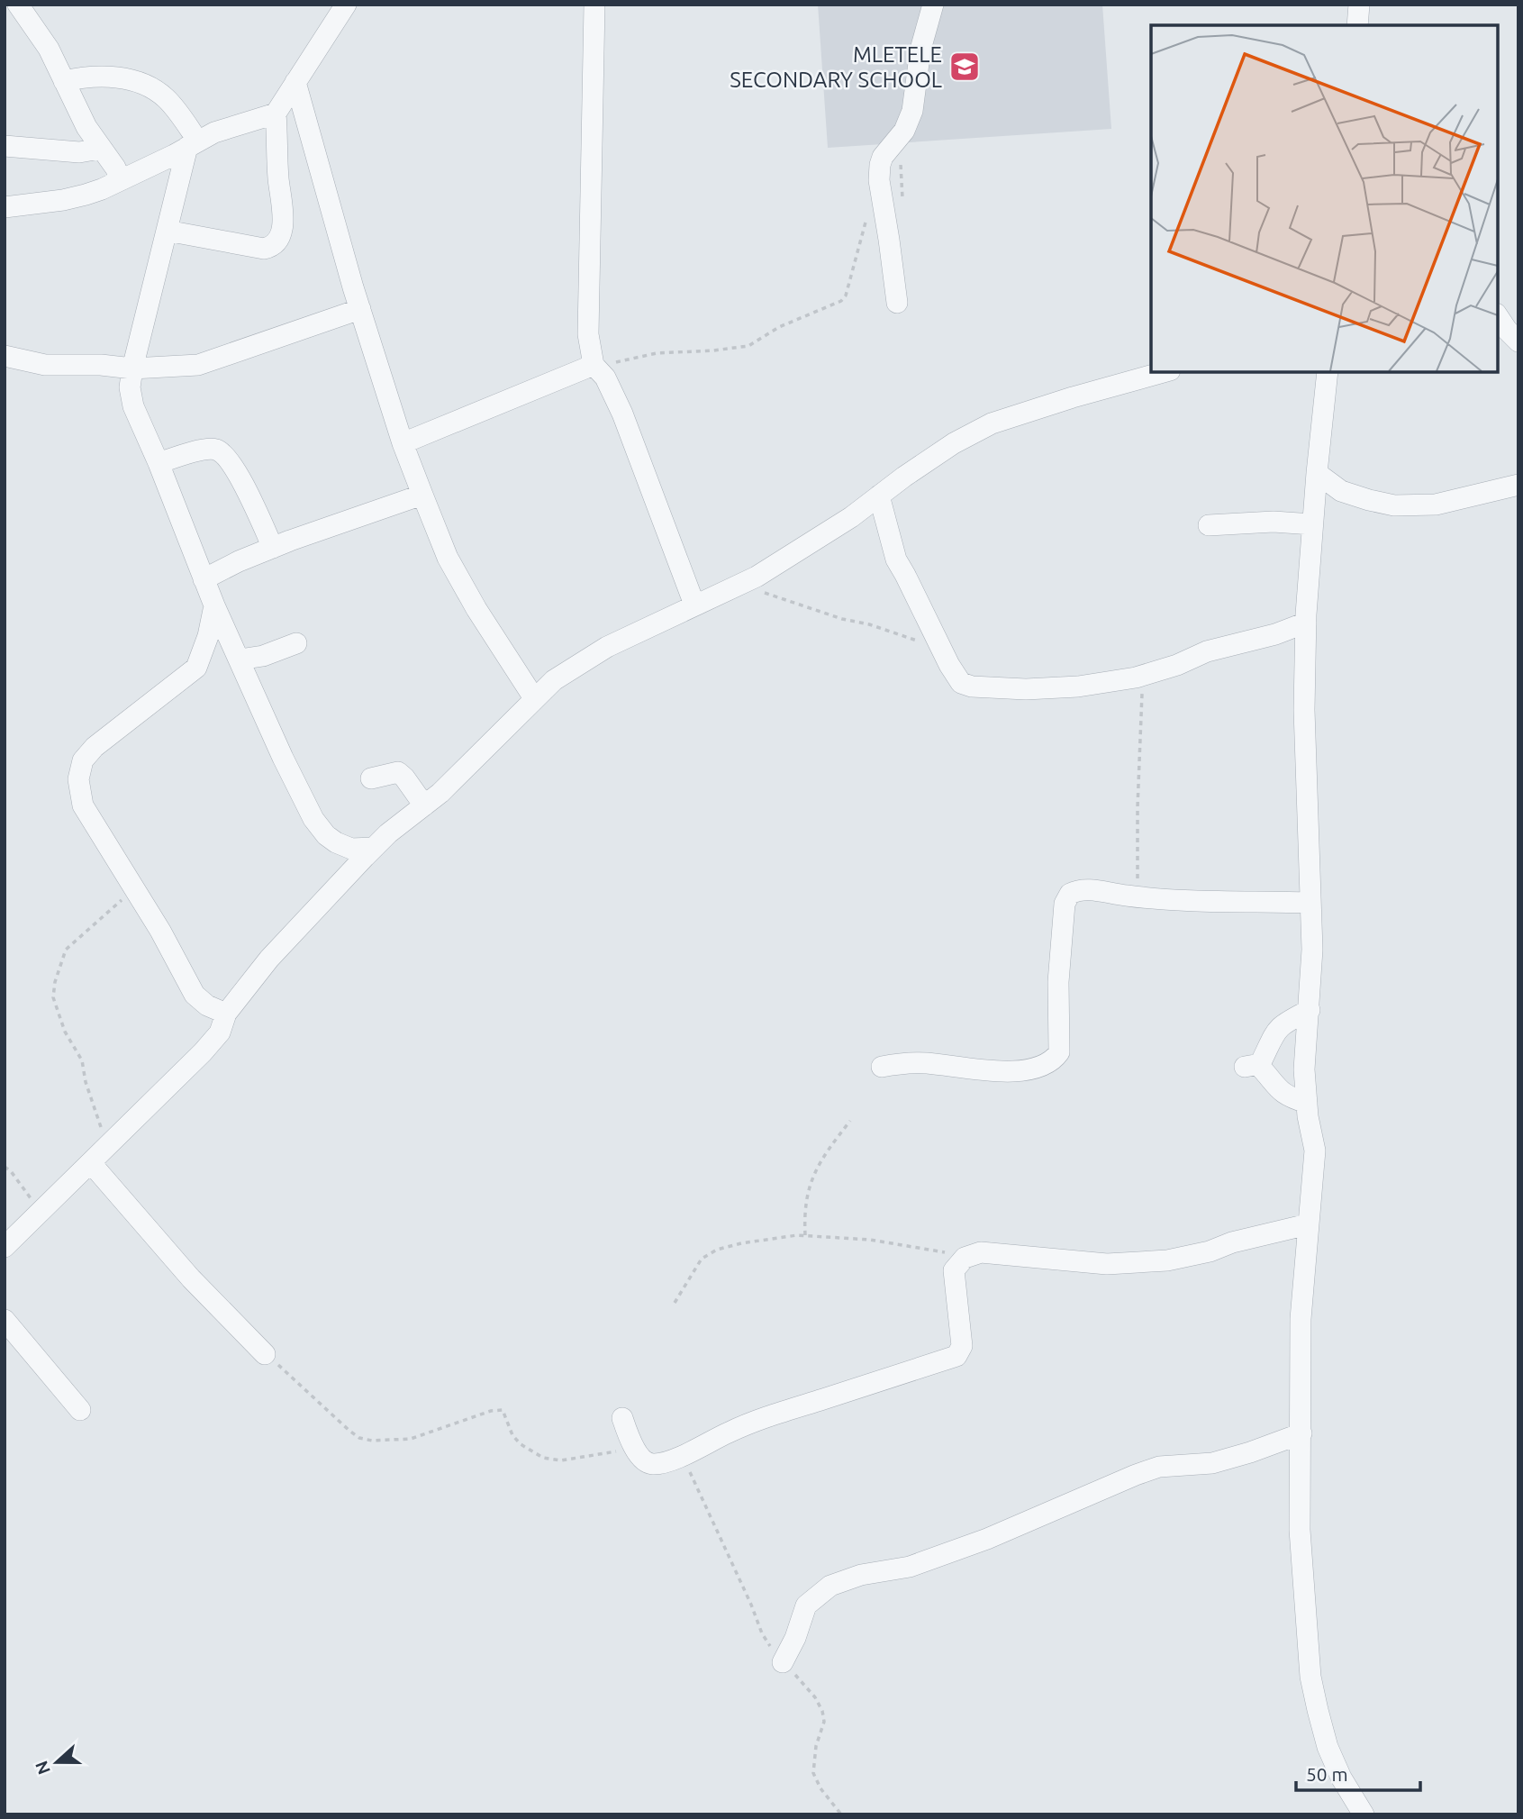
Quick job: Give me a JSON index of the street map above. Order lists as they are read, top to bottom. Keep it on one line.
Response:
{"places":{"school or university":["MLETELE SECONDARY SCHOOL"]},"scale_bar":"50 m","north":"left"}
